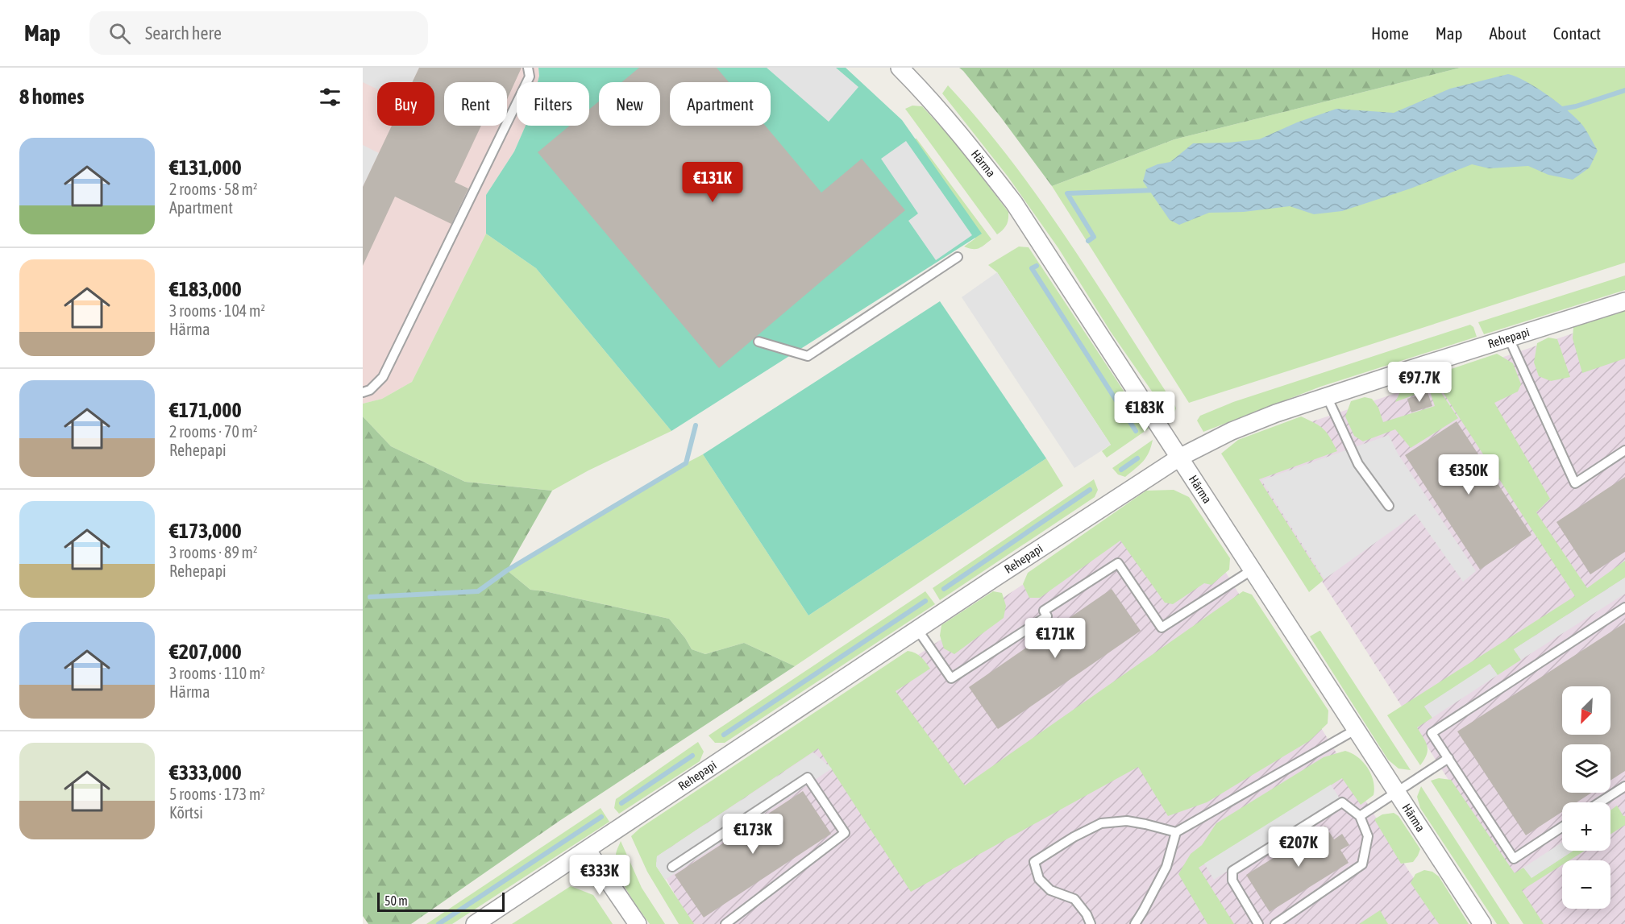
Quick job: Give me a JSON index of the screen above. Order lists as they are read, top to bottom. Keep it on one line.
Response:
{"streets":{"street":["Härma","Rehepapi"]},"crossings":[["Härma","Rehepapi"]],"scale_bar":"50 m","north":"bottom left","page":{"header":"Map","search":"Search here","nav":["Home","Map","About","Contact"],"heading":"8 homes","chip":["Buy","Rent","Filters","New","Apartment"],"list":[{"name":"€131,000","note":"2 rooms · 58 m² · Apartment"},{"name":"€183,000","note":"3 rooms · 104 m² · Härma"},{"name":"€171,000","note":"2 rooms · 70 m² · Rehepapi"},{"name":"€173,000","note":"3 rooms · 89 m² · Rehepapi"},{"name":"€207,000","note":"3 rooms · 110 m² · Härma"},{"name":"€333,000","note":"5 rooms · 173 m² · Kõrtsi"}],"price":["€131K","€97.7K","€183K","€350K","€171K","€173K","€207K","€333K"],"map_buttons":["+","−"],"scale":"50 m"}}
